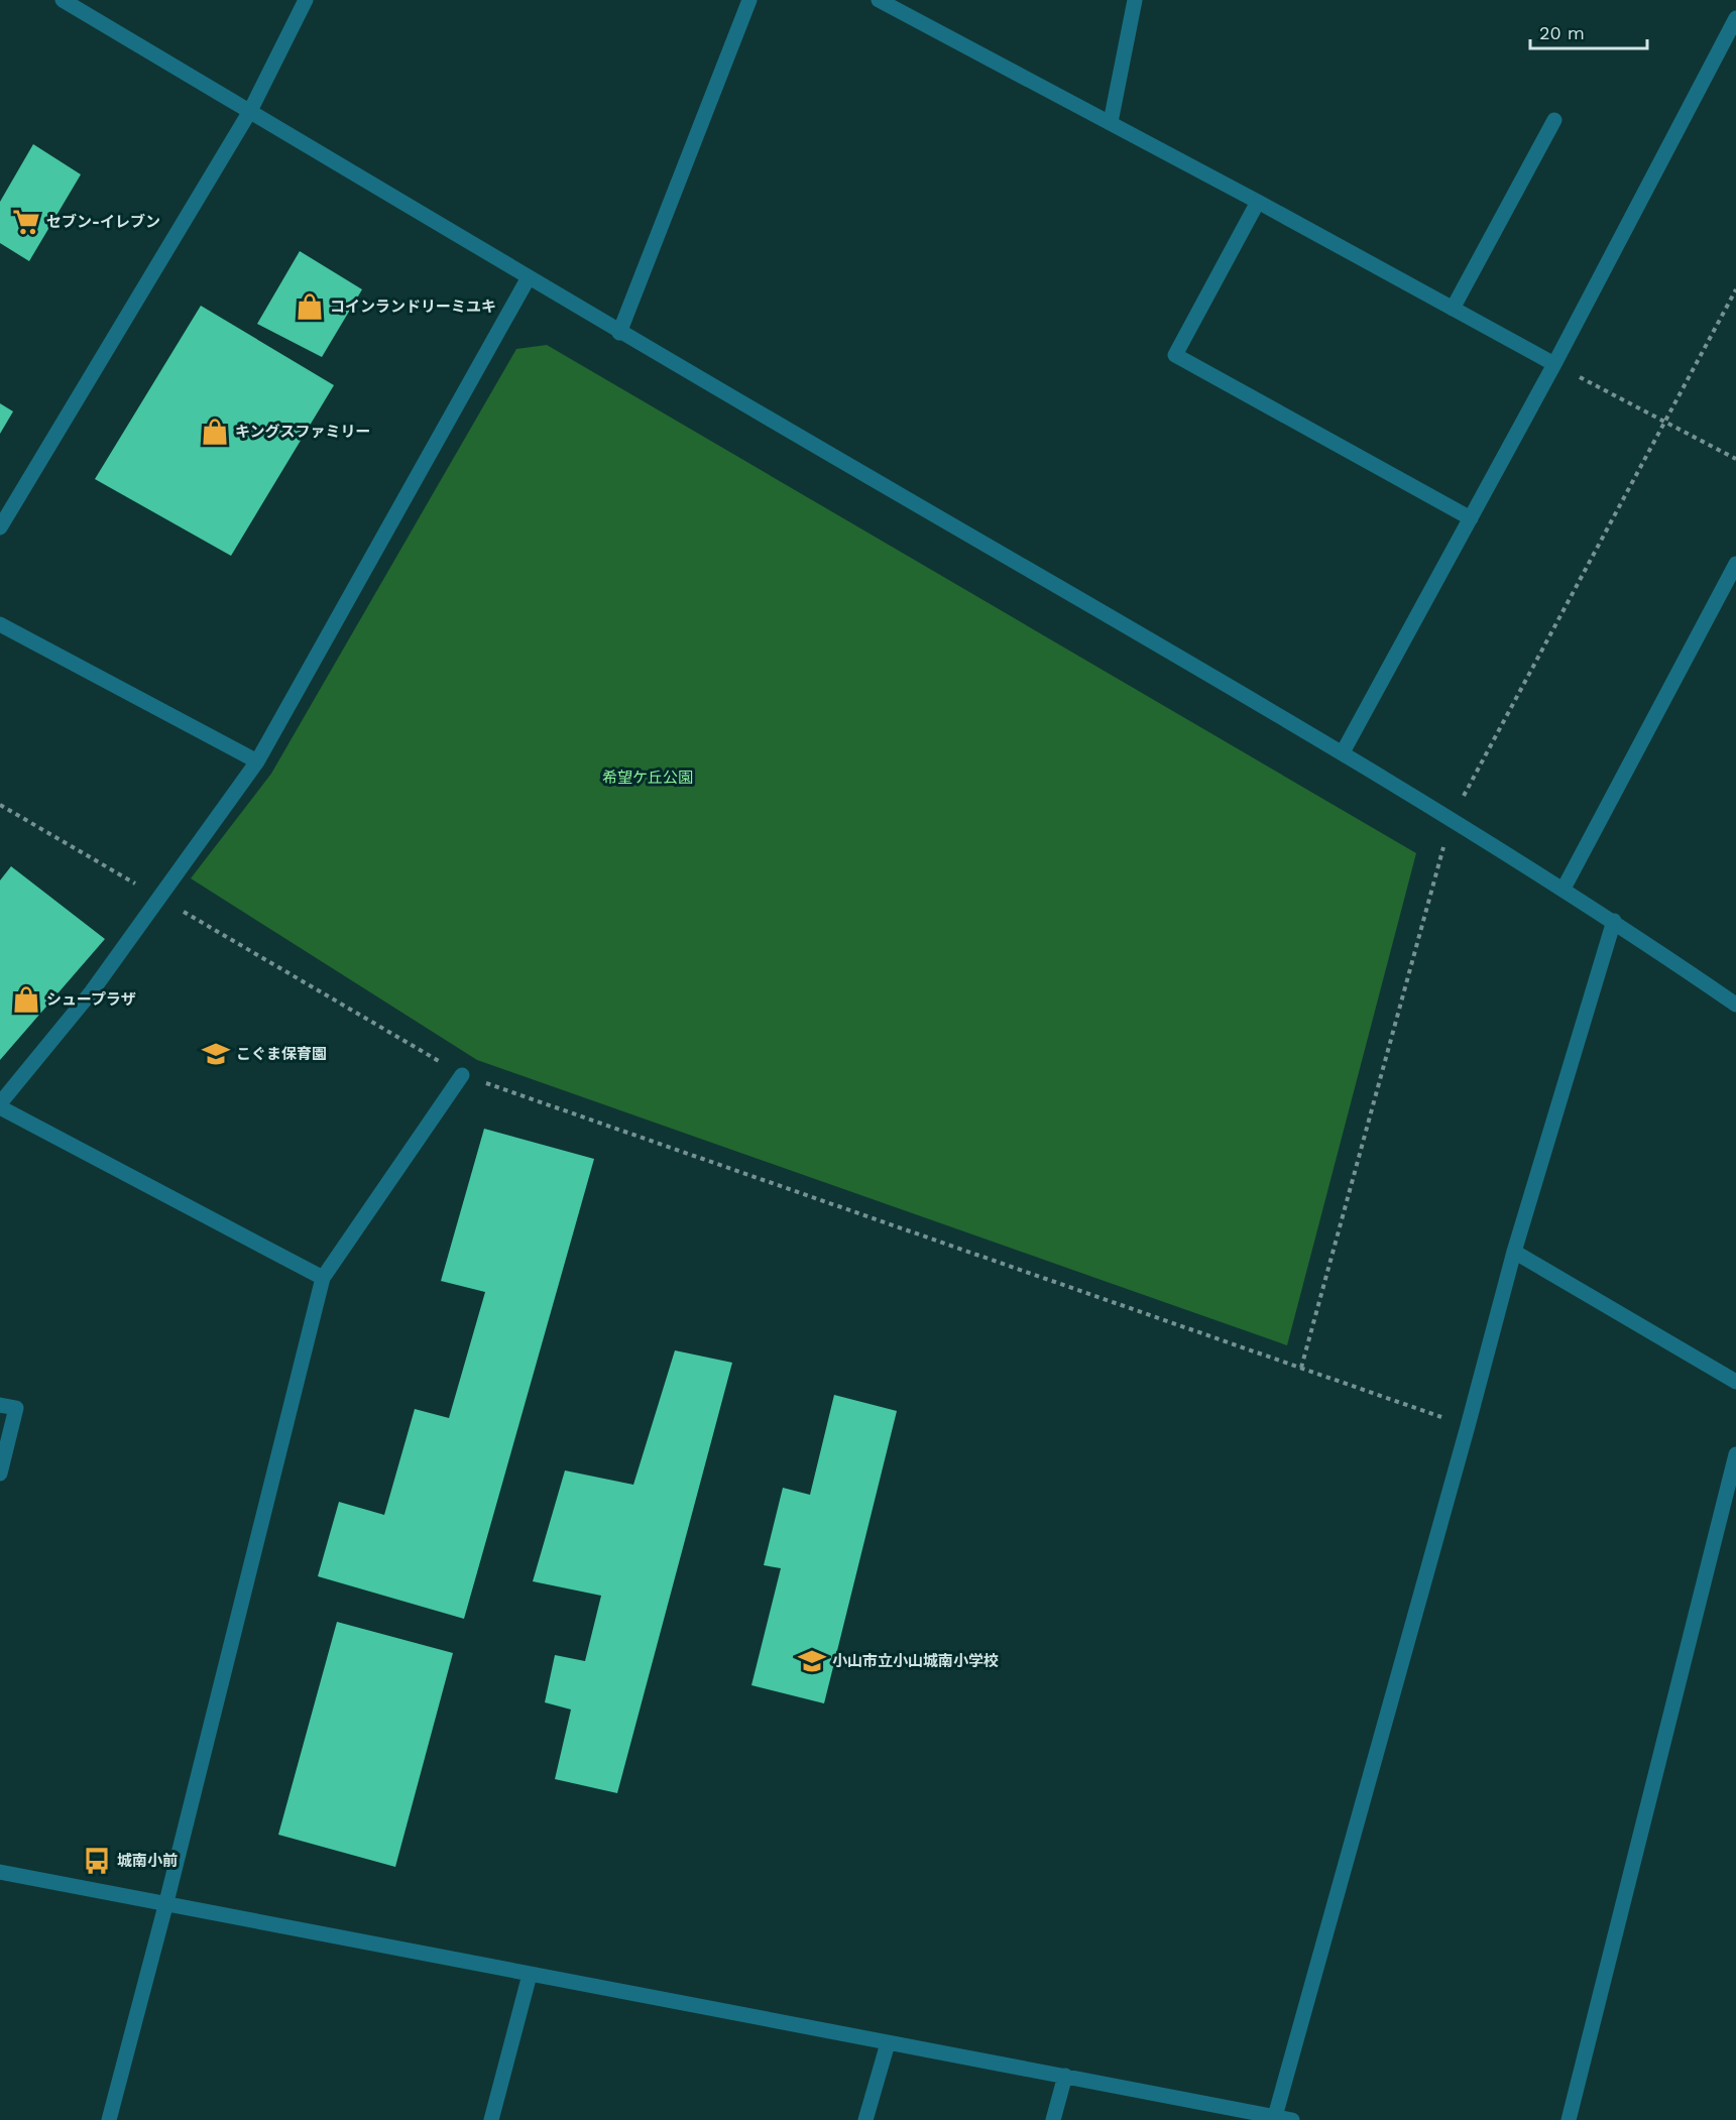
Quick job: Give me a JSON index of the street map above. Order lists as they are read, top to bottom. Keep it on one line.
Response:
{"parks":["希望ケ丘公園"],"places":{"supermarket":["セブン-イレブン"],"shop":["コインランドリーミユキ","キングスファミリー","シュープラザ"],"school or university":["こぐま保育園","小山市立小山城南小学校"],"bus stop":["城南小前"]},"scale_bar":"20 m"}
